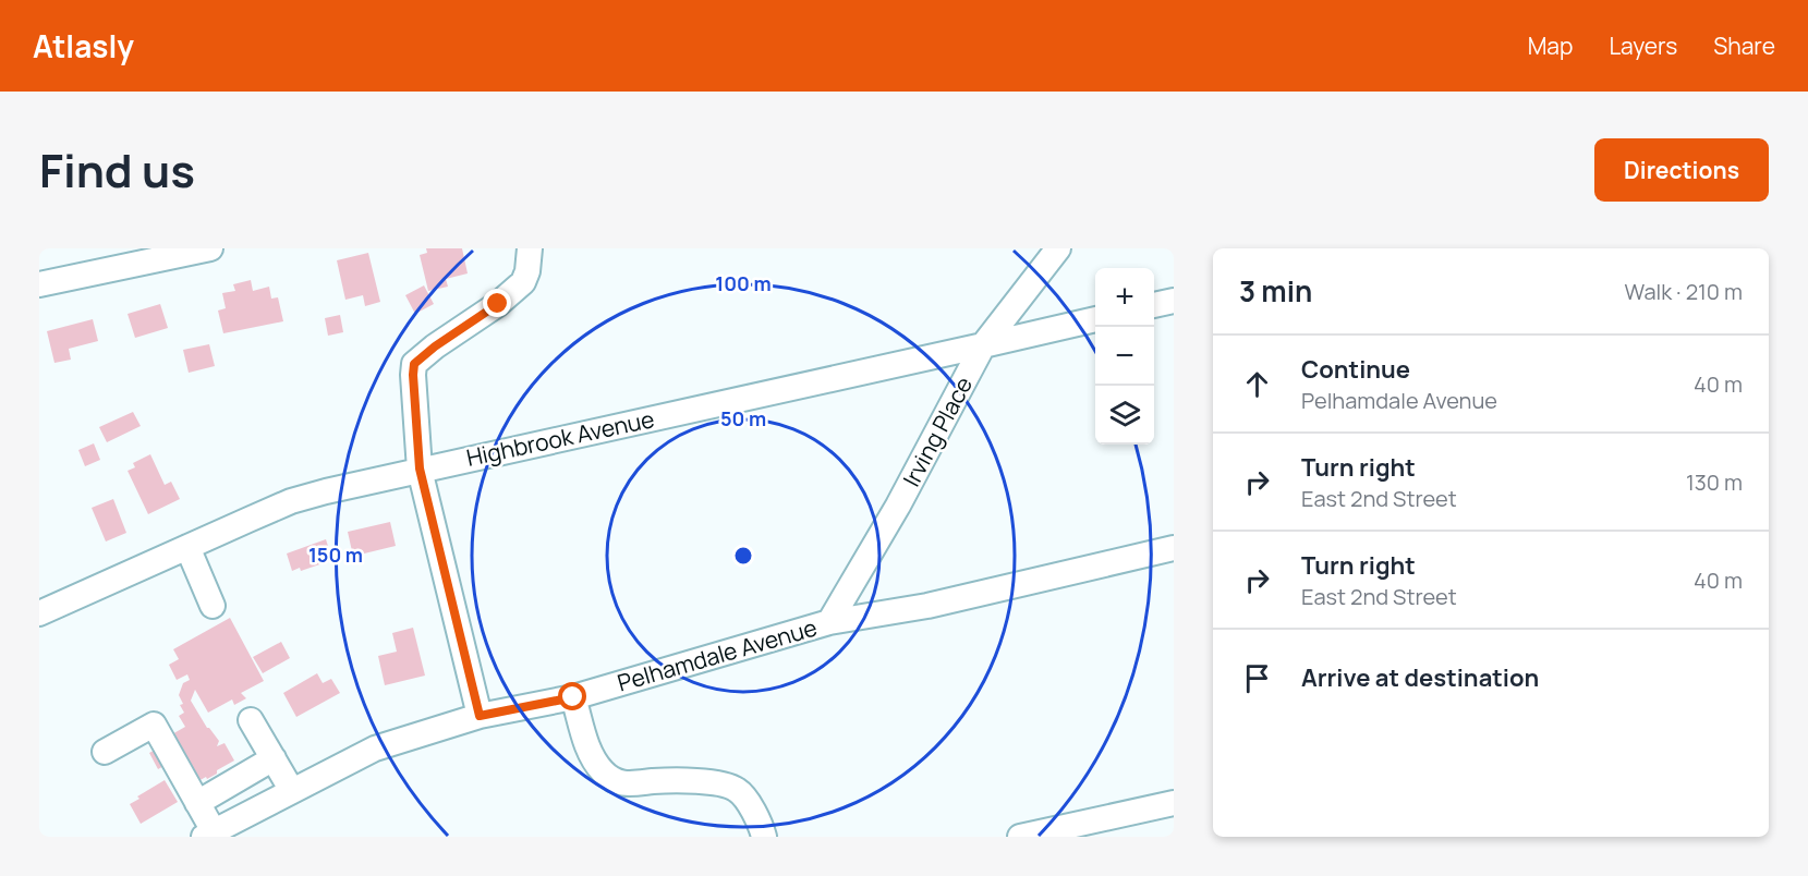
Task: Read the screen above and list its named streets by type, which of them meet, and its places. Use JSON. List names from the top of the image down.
{
  "streets": {
    "street": ["Irving Place", "Highbrook Avenue", "Pelhamdale Avenue"]
  },
  "crossings": [
    ["Irving Place", "Highbrook Avenue"],
    ["Irving Place", "Pelhamdale Avenue"]
  ],
  "page": {
    "header": "Atlasly",
    "nav": ["Map", "Layers", "Share"],
    "title": "Find us",
    "buttons": "Directions",
    "heading": ["3 min", "Walk · 210 m"],
    "map_buttons": ["+", "−"],
    "list": [
      ["Continue", "Pelhamdale Avenue", "40 m"],
      ["Turn right", "East 2nd Street", "130 m"],
      ["Turn right", "East 2nd Street", "40 m"],
      "Arrive at destination"
    ]
  },
  "rings": ["100 m", "50 m", "150 m"]
}
